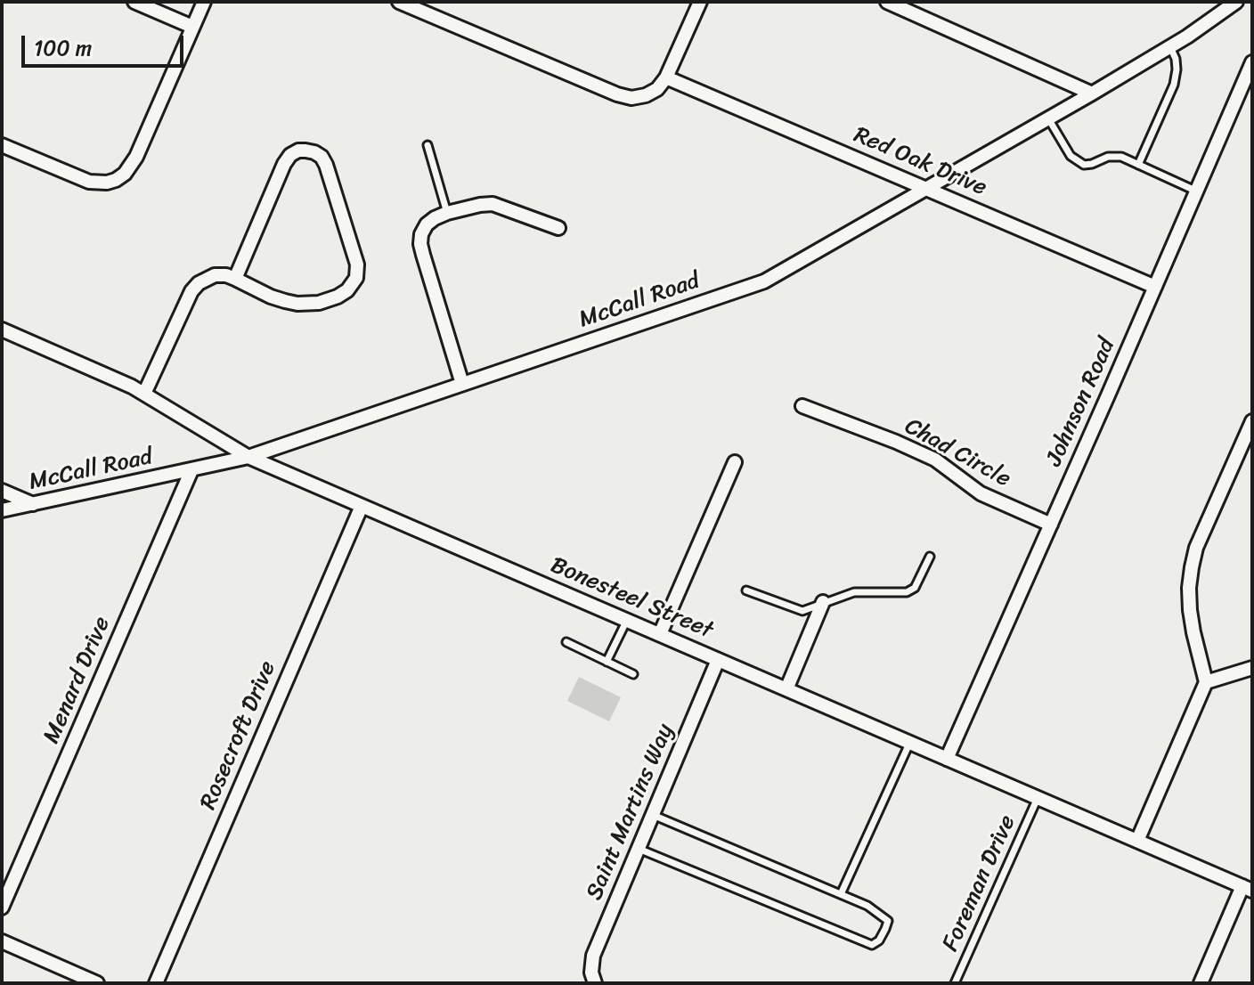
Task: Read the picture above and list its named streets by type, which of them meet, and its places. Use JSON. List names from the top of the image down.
{
  "streets": {
    "street": [
      "Red Oak Drive",
      "McCall Road",
      "Johnson Road",
      "Chad Circle",
      "Bonesteel Street",
      "Menard Drive",
      "Rosecroft Drive",
      "Saint Martins Way"
    ],
    "lane": ["Foreman Drive"]
  },
  "crossings": [
    ["Red Oak Drive", "McCall Road"],
    ["Red Oak Drive", "Johnson Road"],
    ["McCall Road", "Bonesteel Street"],
    ["McCall Road", "Menard Drive"],
    ["Johnson Road", "Chad Circle"],
    ["Johnson Road", "Bonesteel Street"],
    ["Bonesteel Street", "Rosecroft Drive"],
    ["Bonesteel Street", "Saint Martins Way"],
    ["Bonesteel Street", "Foreman Drive"]
  ],
  "scale_bar": "100 m"
}
